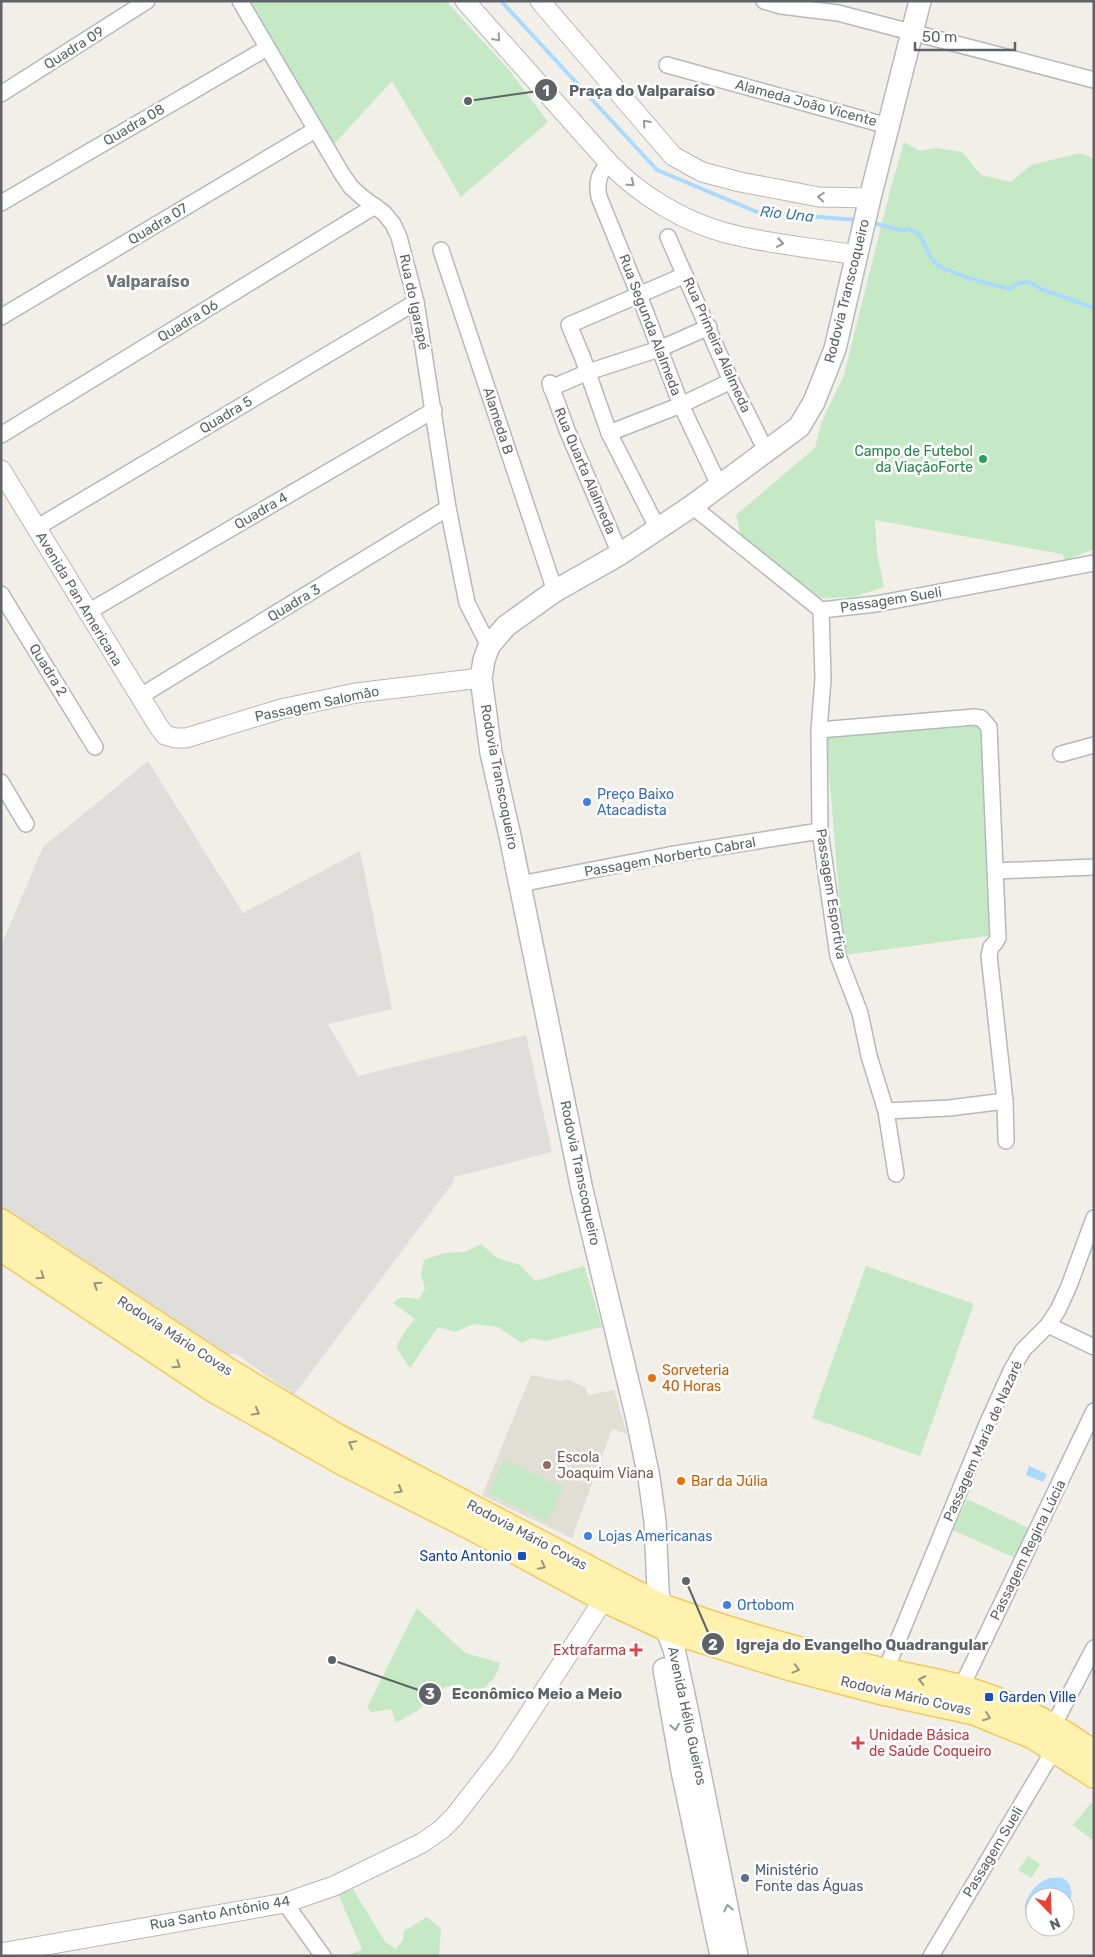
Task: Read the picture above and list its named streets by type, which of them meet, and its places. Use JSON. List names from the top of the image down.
{
  "streets": {
    "main road": ["Rodovia Transcoqueiro", "Rodovia Mário Covas", "Avenida Hélio Gueiros"],
    "street": [
      "Quadra 09",
      "Alameda João Vicente",
      "Quadra 08",
      "Quadra 07",
      "Rua do Igarapé",
      "Quadra 06",
      "Rua Segunda Alalmeda",
      "Rua Primeira Alalmeda",
      "Quadra 5",
      "Alameda B",
      "Rua Quarta Alalmeda",
      "Quadra 4",
      "Avenida Pan Americana",
      "Passagem Sueli",
      "Quadra 3",
      "Quadra 2",
      "Passagem Salomão",
      "Passagem Norberto Cabral",
      "Passagem Esportiva",
      "Passagem Maria de Nazaré",
      "Passagem Regina Lúcia",
      "Rua Santo Antônio 44"
    ]
  },
  "crossings": [
    ["Alameda João Vicente", "Rodovia Transcoqueiro"],
    ["Quadra 08", "Rua do Igarapé"],
    ["Quadra 07", "Rua do Igarapé"],
    ["Rodovia Transcoqueiro", "Rua do Igarapé"],
    ["Rodovia Transcoqueiro", "Rua Segunda Alalmeda"],
    ["Rodovia Transcoqueiro", "Rua Primeira Alalmeda"],
    ["Rodovia Transcoqueiro", "Alameda B"],
    ["Rodovia Transcoqueiro", "Rua Quarta Alalmeda"],
    ["Rodovia Transcoqueiro", "Passagem Sueli"],
    ["Rodovia Transcoqueiro", "Passagem Salomão"],
    ["Rodovia Transcoqueiro", "Passagem Norberto Cabral"],
    ["Rodovia Transcoqueiro", "Rodovia Mário Covas"],
    ["Rodovia Transcoqueiro", "Avenida Hélio Gueiros"],
    ["Rua do Igarapé", "Quadra 06"],
    ["Rua do Igarapé", "Quadra 5"],
    ["Rua do Igarapé", "Quadra 4"],
    ["Rua do Igarapé", "Quadra 3"],
    ["Quadra 5", "Avenida Pan Americana"],
    ["Quadra 4", "Avenida Pan Americana"],
    ["Avenida Pan Americana", "Quadra 3"],
    ["Avenida Pan Americana", "Passagem Salomão"],
    ["Passagem Sueli", "Passagem Esportiva"],
    ["Passagem Sueli", "Rodovia Mário Covas"],
    ["Passagem Norberto Cabral", "Passagem Esportiva"],
    ["Rodovia Mário Covas", "Passagem Maria de Nazaré"],
    ["Rodovia Mário Covas", "Passagem Regina Lúcia"],
    ["Rodovia Mário Covas", "Avenida Hélio Gueiros"],
    ["Rodovia Mário Covas", "Rua Santo Antônio 44"]
  ],
  "districts": ["Valparaíso"],
  "water": ["Rio Una"],
  "places": {
    "other": [
      "Praça do Valparaíso",
      "Campo de Futebol da ViaçãoForte",
      "Preço Baixo Atacadista",
      "Sorveteria 40 Horas",
      "Escola Joaquim Viana",
      "Bar da Júlia",
      "Lojas Americanas",
      "Igreja do Evangelho Quadrangular",
      "Ortobom",
      "Econômico Meio a Meio",
      "Ministério Fonte das Águas"
    ],
    "transit": ["Santo Antonio", "Garden Ville"],
    "health": ["Extrafarma", "Unidade Básica de Saúde Coqueiro"]
  },
  "scale_bar": "50 m",
  "north": "bottom right"
}
